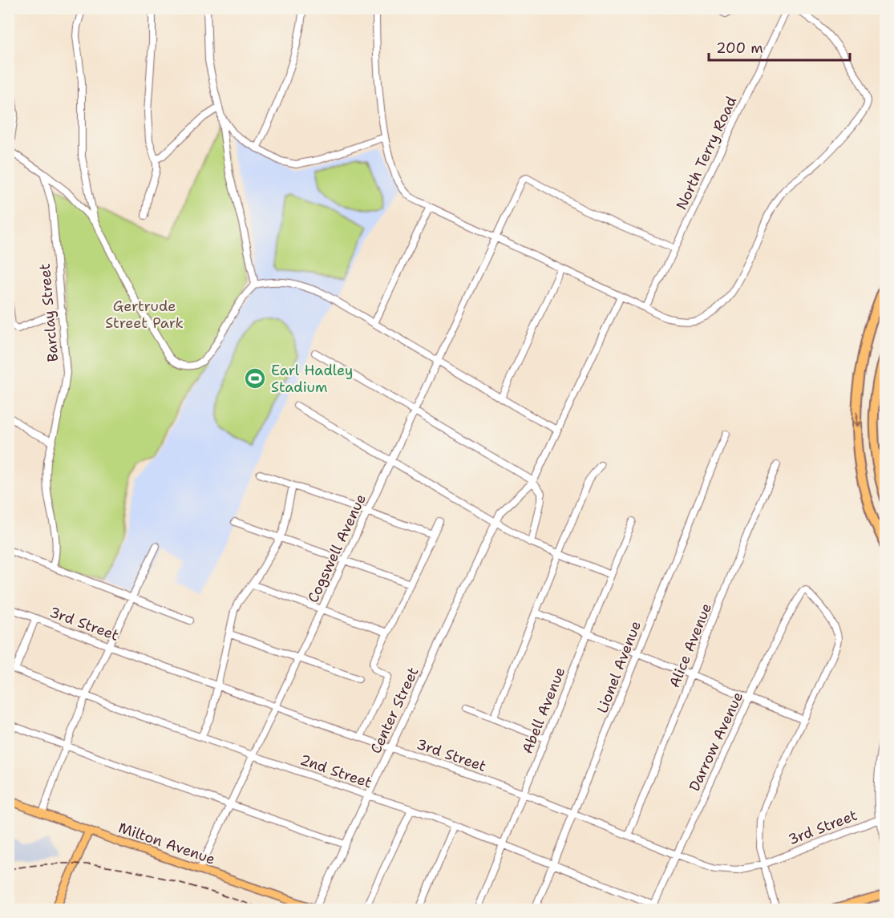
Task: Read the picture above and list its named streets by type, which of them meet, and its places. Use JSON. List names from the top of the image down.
{
  "streets": {
    "main road": ["Milton Avenue"],
    "street": [
      "North Terry Road",
      "Barclay Street",
      "Cogswell Avenue",
      "3rd Street",
      "Alice Avenue",
      "Lionel Avenue",
      "Center Street",
      "Abell Avenue",
      "Darrow Avenue",
      "2nd Street"
    ]
  },
  "crossings": [
    ["North Terry Road", "Cogswell Avenue"],
    ["Cogswell Avenue", "3rd Street"],
    ["Cogswell Avenue", "2nd Street"],
    ["Cogswell Avenue", "Milton Avenue"],
    ["3rd Street", "Alice Avenue"],
    ["3rd Street", "Lionel Avenue"],
    ["3rd Street", "Center Street"],
    ["3rd Street", "Abell Avenue"],
    ["3rd Street", "Darrow Avenue"],
    ["Lionel Avenue", "2nd Street"],
    ["Center Street", "2nd Street"],
    ["Center Street", "Milton Avenue"],
    ["Abell Avenue", "2nd Street"],
    ["Darrow Avenue", "2nd Street"]
  ],
  "parks": ["Gertrude Street Park"],
  "places": {
    "sports": ["Earl Hadley Stadium"]
  },
  "scale_bar": "200 m"
}
